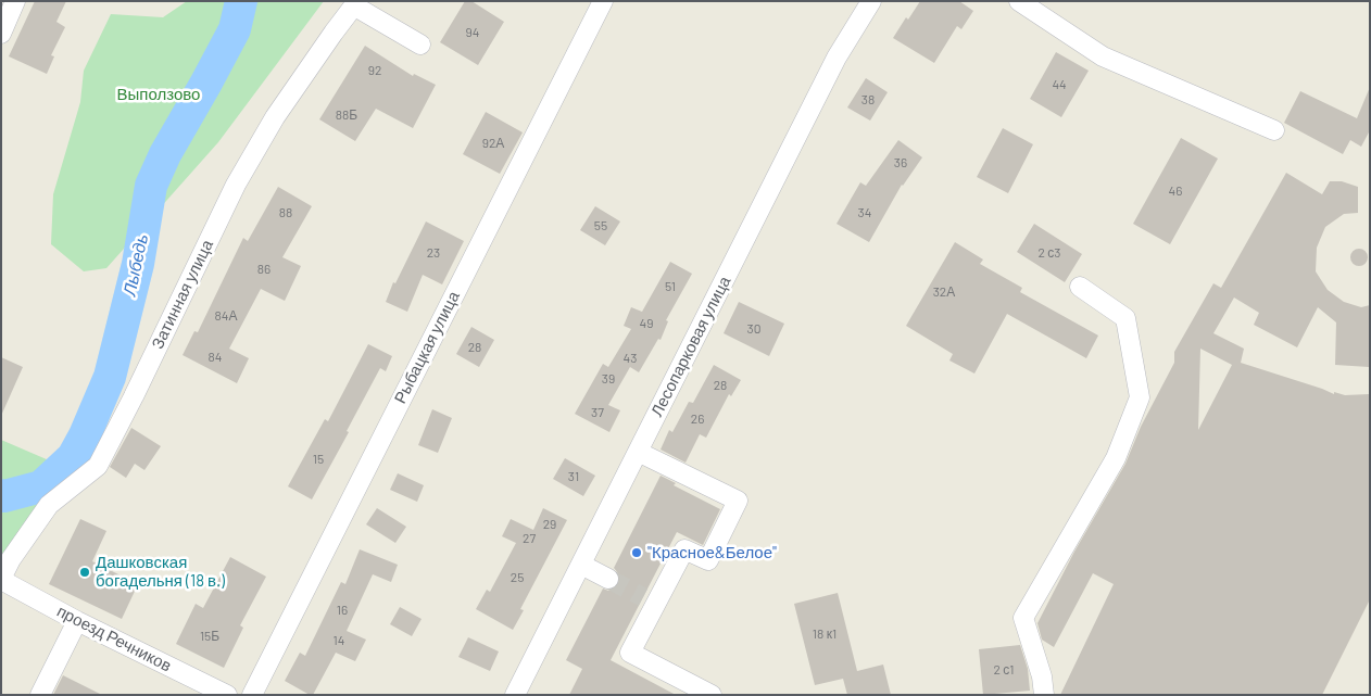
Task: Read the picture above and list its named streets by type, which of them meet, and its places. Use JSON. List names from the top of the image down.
{
  "streets": {
    "street": [
      "Затинная улица",
      "Лесопарковая улица",
      "Рыбацкая улица",
      "проезд Речников"
    ]
  },
  "crossings": [
    ["Затинная улица", "проезд Речников"]
  ],
  "water": ["Лыбедь"],
  "parks": ["Выползово"],
  "places": ["\"Красное&Белое\"", "Дашковская богадельня (18 в.)"],
  "house_numbers": [
    "94",
    "92",
    "44",
    "38",
    "88Б",
    "92А",
    "36",
    "46",
    "88",
    "34",
    "55",
    "23",
    "2 с3",
    "86",
    "51",
    "32А",
    "84А",
    "49",
    "30",
    "28",
    "84",
    "43",
    "39",
    "28",
    "37",
    "26",
    "15",
    "31",
    "29",
    "27",
    "25",
    "16",
    "18 к1",
    "15Б",
    "14",
    "2 с1"
  ]
}
